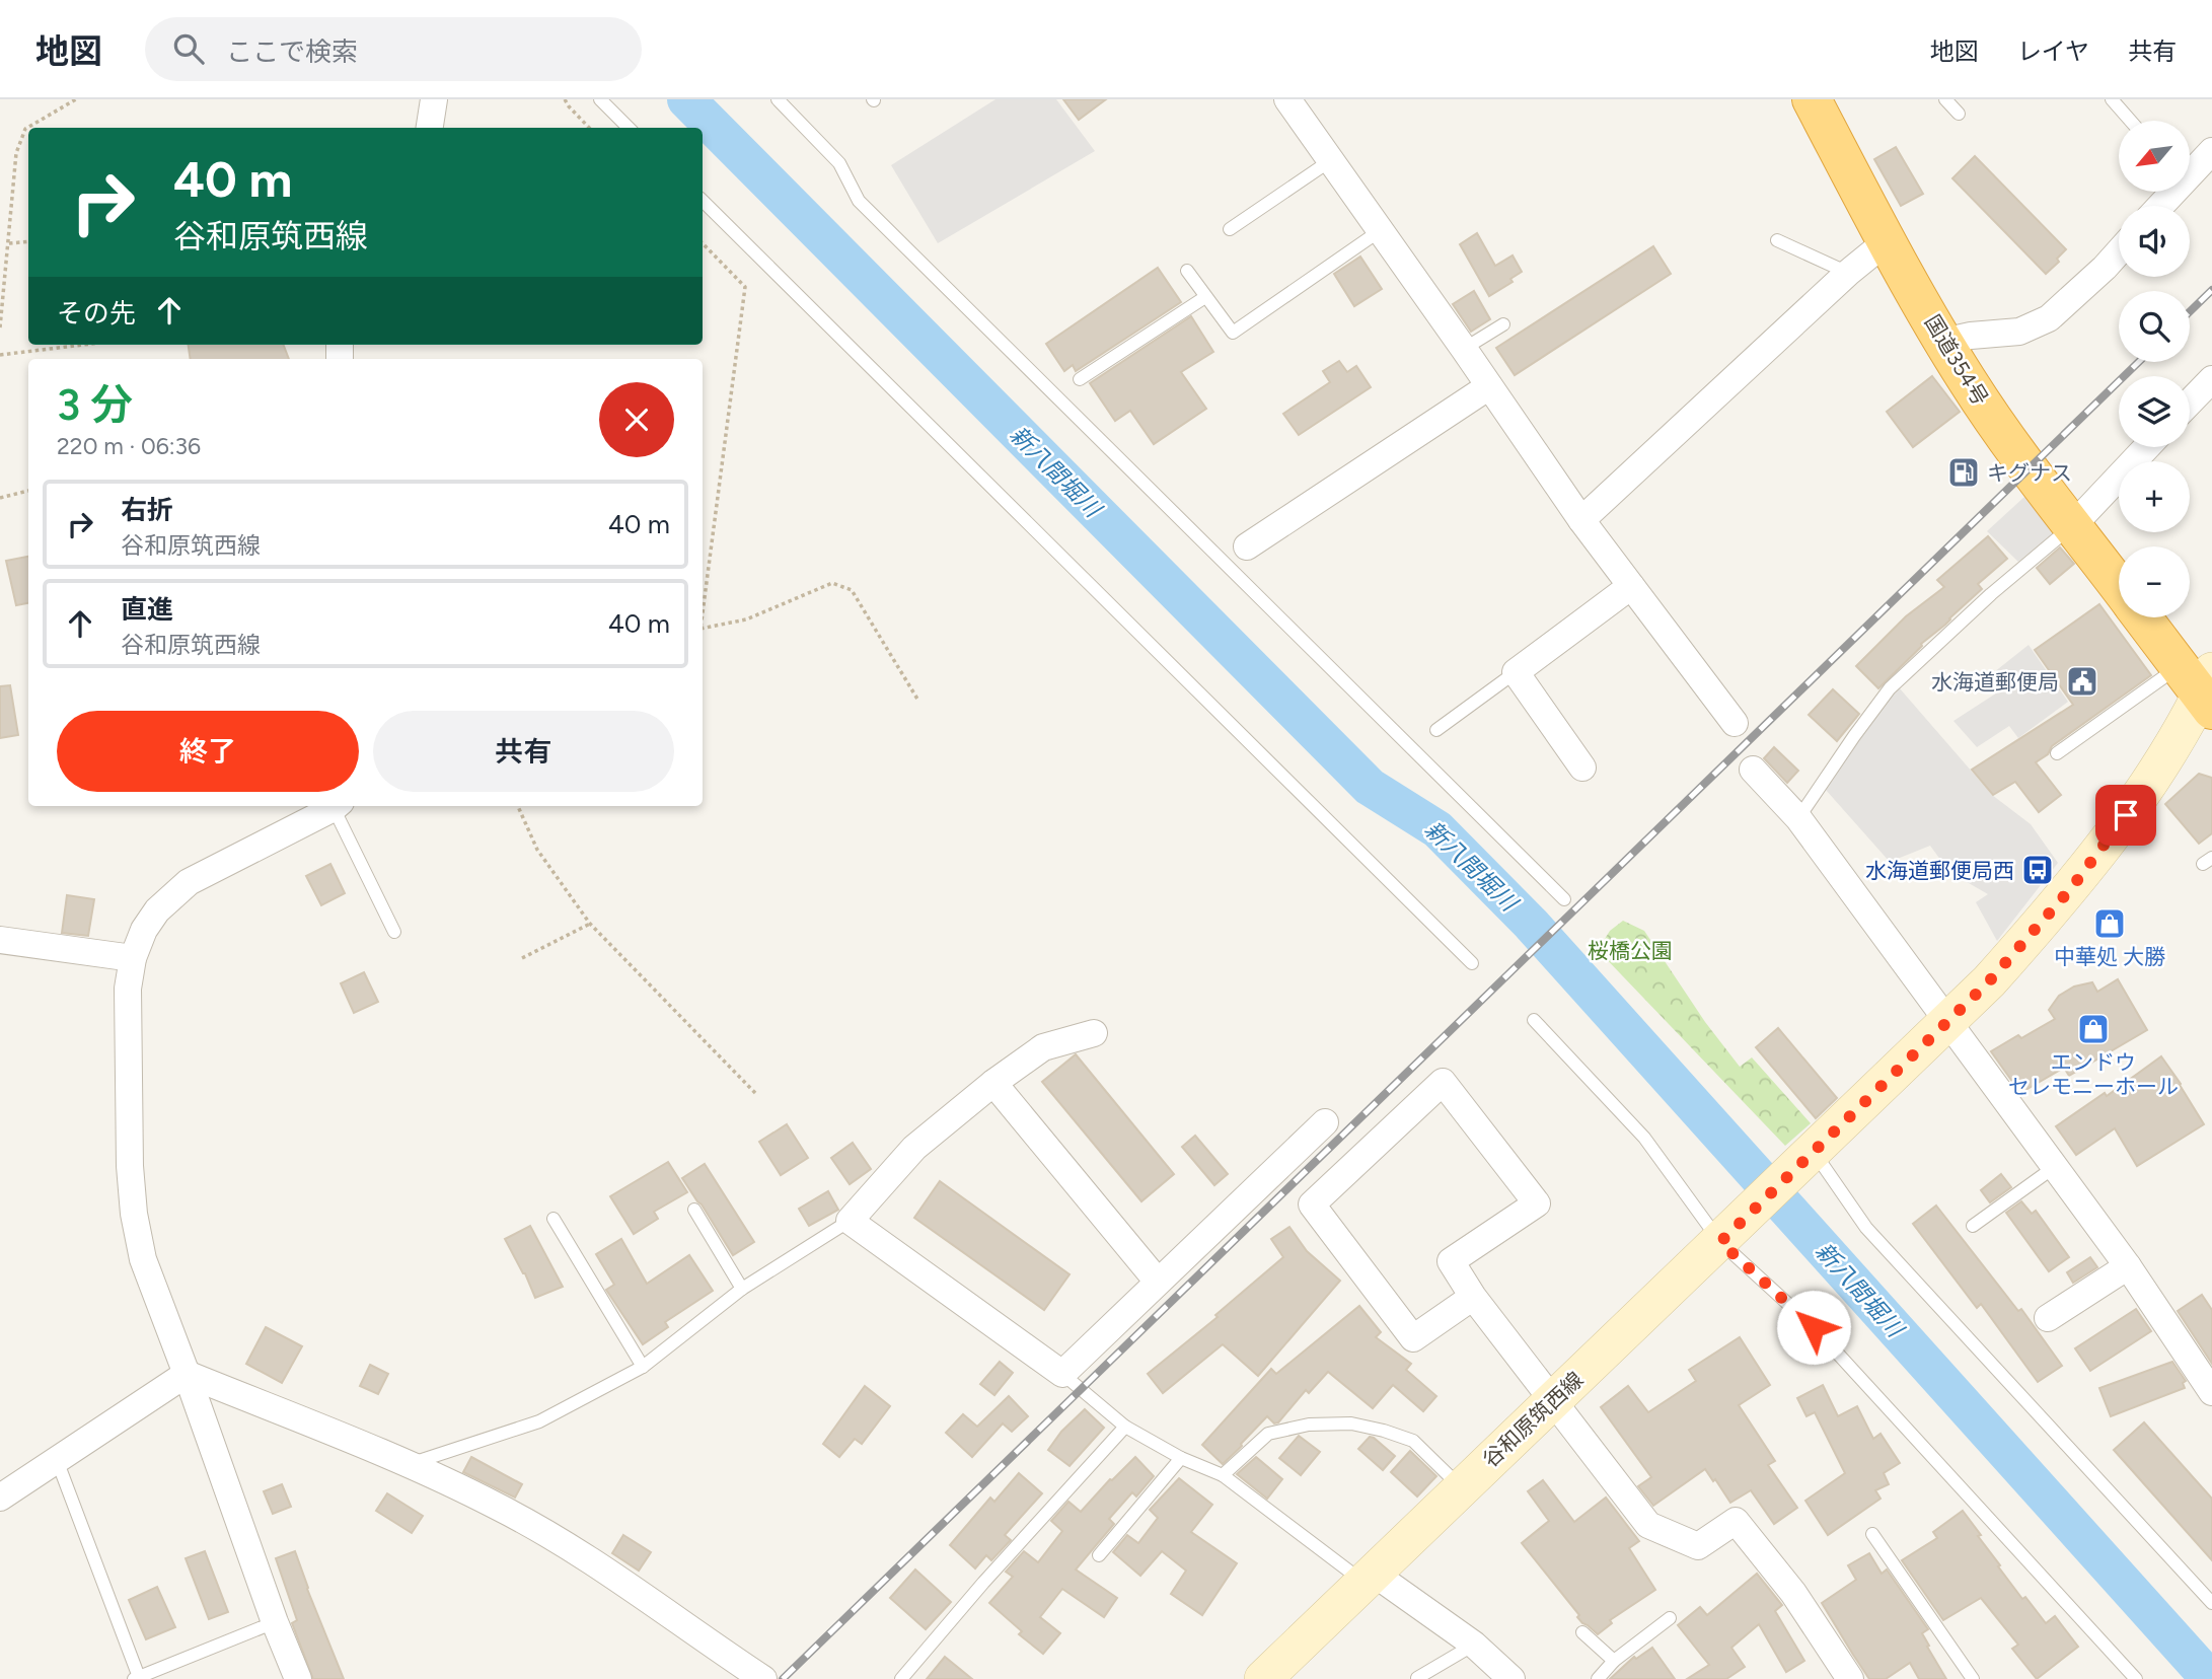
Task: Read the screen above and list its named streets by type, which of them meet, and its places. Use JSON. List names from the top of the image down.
{
  "streets": {
    "highway": ["国道354号"],
    "main road": ["谷和原筑西線"]
  },
  "crossings": [
    ["国道354号", "谷和原筑西線"]
  ],
  "water": ["新八間堀川"],
  "parks": ["桜橋公園"],
  "places": {
    "fuel station": ["キグナス"],
    "public building": ["水海道郵便局"],
    "bus stop": ["水海道郵便局西"],
    "shop": ["中華処 大勝", "エンドウ セレモニーホール"]
  },
  "north": "bottom left",
  "page": {
    "header": "地図",
    "search": "ここで検索",
    "nav": ["地図", "レイヤ", "共有"],
    "map_buttons": ["+", "−"],
    "turn": ["40 m", "谷和原筑西線"],
    "then": "その先",
    "heading": ["3 分", "220 m · 06:36"],
    "list": [
      {
        "name": "右折",
        "note": "谷和原筑西線",
        "value": "40 m"
      },
      {
        "name": "直進",
        "note": "谷和原筑西線",
        "value": "40 m"
      }
    ],
    "buttons": ["終了", "共有"]
  }
}
